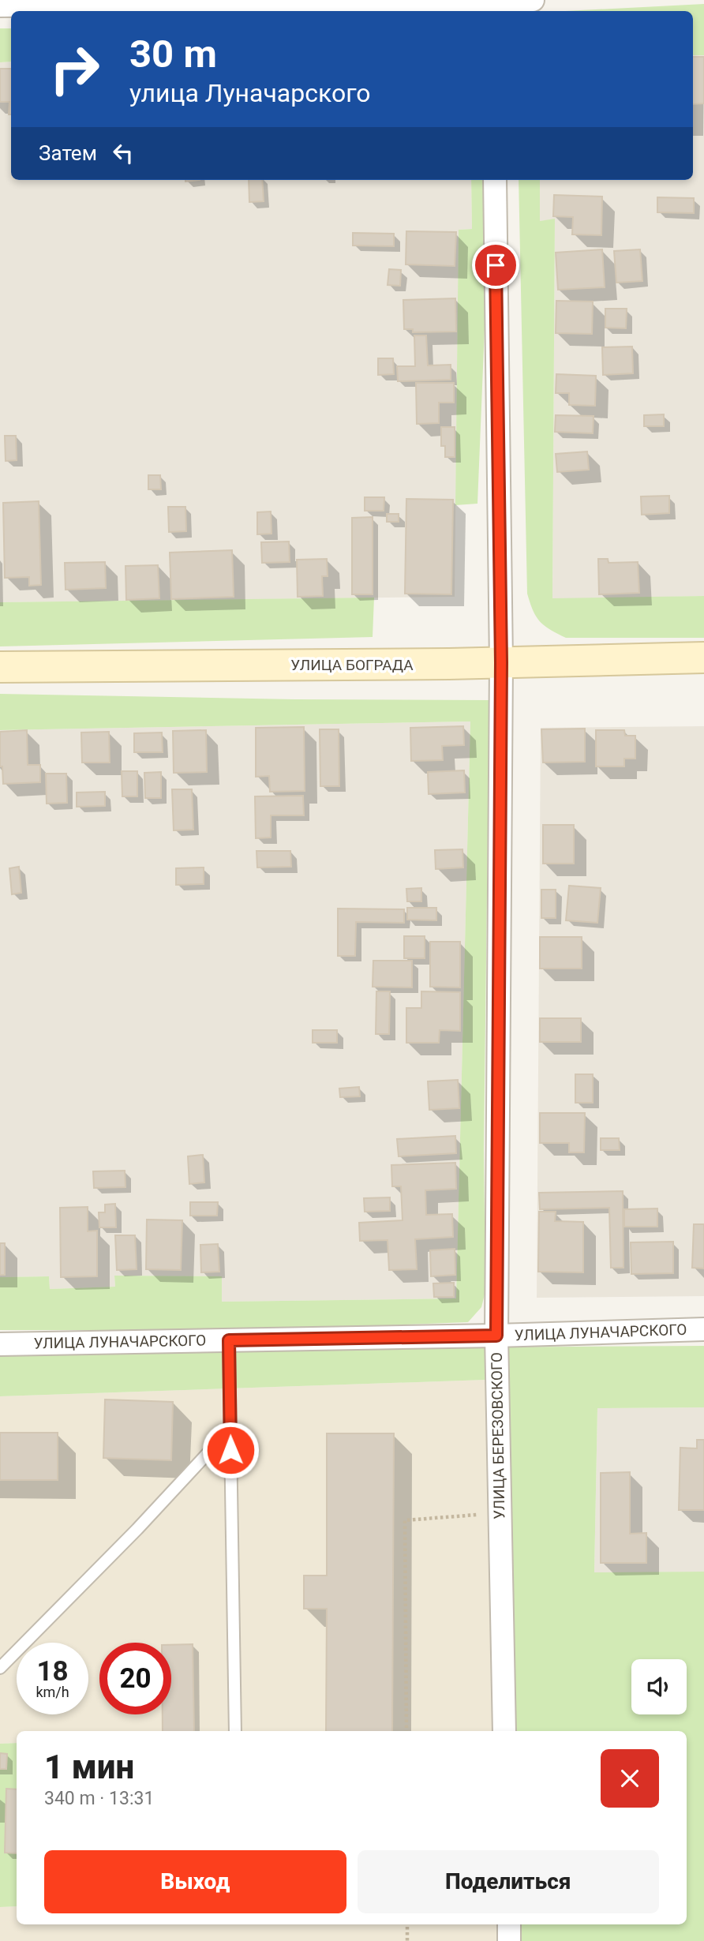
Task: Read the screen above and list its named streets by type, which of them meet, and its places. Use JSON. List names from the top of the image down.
{
  "streets": {
    "street": ["УЛИЦА БОГРАДА", "УЛИЦА ЛУНАЧАРСКОГО", "УЛИЦА БЕРЕЗОВСКОГО"]
  },
  "crossings": [
    ["УЛИЦА БОГРАДА", "УЛИЦА БЕРЕЗОВСКОГО"],
    ["УЛИЦА ЛУНАЧАРСКОГО", "УЛИЦА БЕРЕЗОВСКОГО"]
  ],
  "page": {
    "turn": ["30 m", "улица Луначарского"],
    "then": "Затем",
    "speed": "18 km/h",
    "limit": "20",
    "heading": ["1 мин", "340 m · 13:31"],
    "buttons": ["Выход", "Поделиться"]
  }
}
